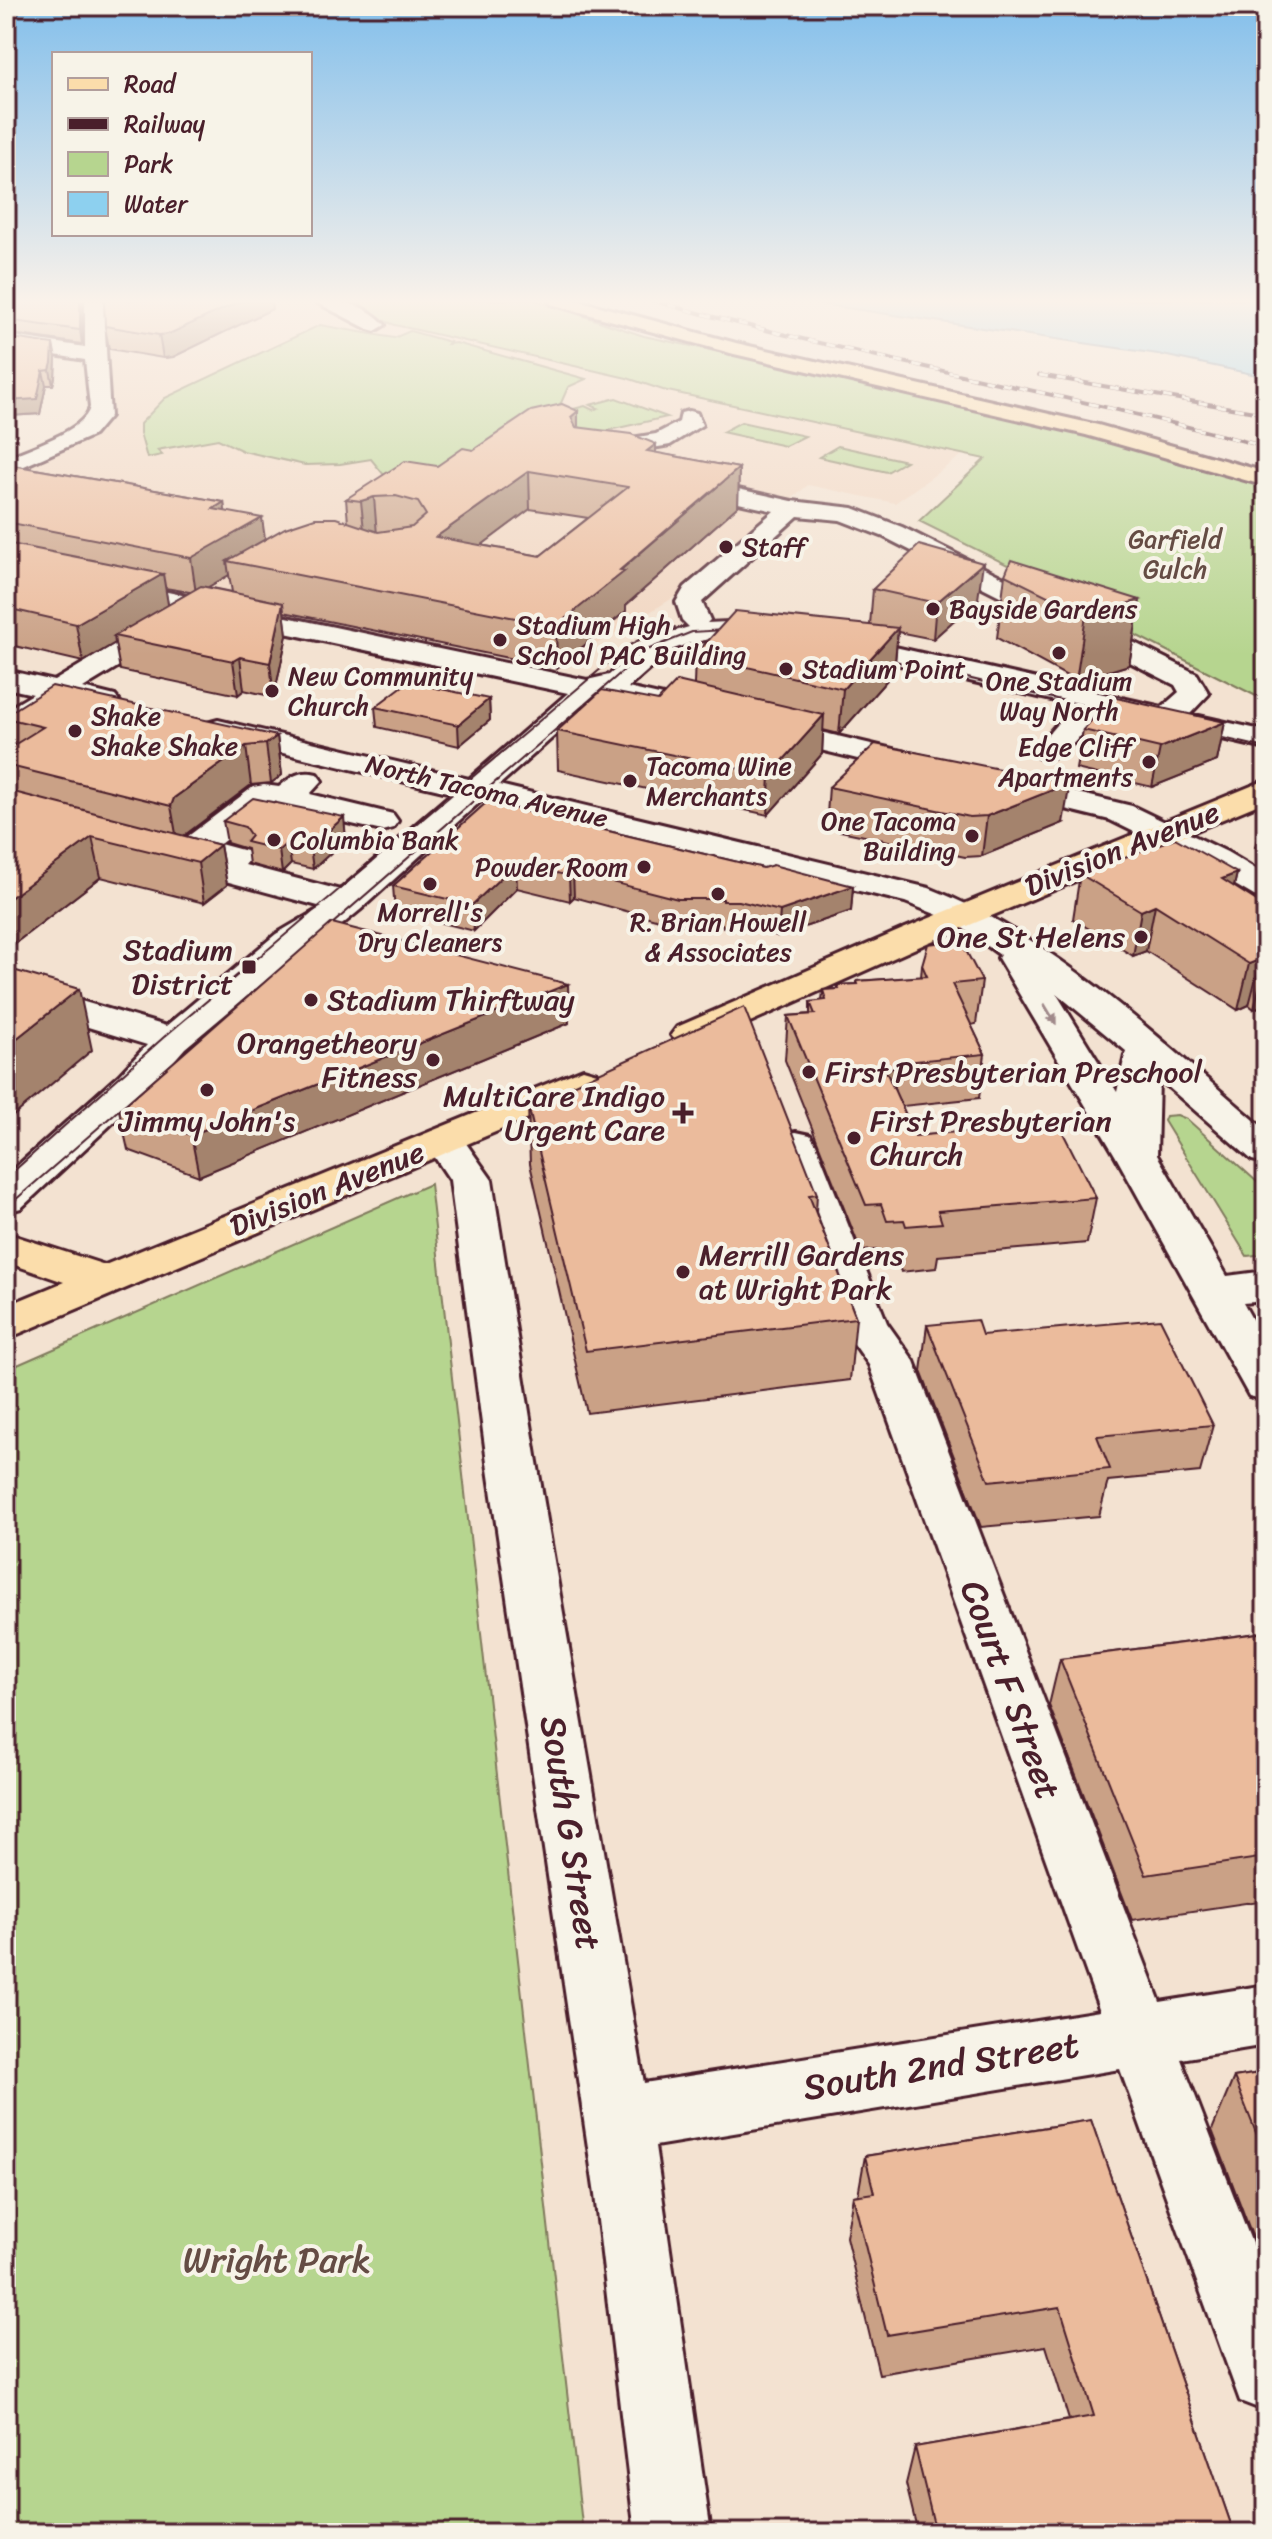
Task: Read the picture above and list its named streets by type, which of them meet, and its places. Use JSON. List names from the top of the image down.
{
  "streets": {
    "main road": ["Division Avenue"],
    "street": [
      "North Tacoma Avenue",
      "Court F Street",
      "South G Street",
      "South 2nd Street"
    ]
  },
  "crossings": [
    ["North Tacoma Avenue", "Division Avenue"],
    ["Division Avenue", "Court F Street"],
    ["Division Avenue", "South G Street"],
    ["Court F Street", "South 2nd Street"],
    ["South G Street", "South 2nd Street"]
  ],
  "parks": ["Garfield Gulch", "Wright Park"],
  "places": {
    "other": [
      "Staff",
      "Bayside Gardens",
      "Stadium High School PAC Building",
      "One Stadium Way North",
      "Stadium Point",
      "New Community Church",
      "Shake Shake Shake",
      "Edge Cliff Apartments",
      "Tacoma Wine Merchants",
      "One Tacoma Building",
      "Columbia Bank",
      "Powder Room",
      "Morrell's Dry Cleaners",
      "R. Brian Howell & Associates",
      "One St Helens",
      "Stadium Thirftway",
      "Orangetheory Fitness",
      "First Presbyterian Preschool",
      "Jimmy John's",
      "First Presbyterian Church",
      "Merrill Gardens at Wright Park"
    ],
    "transit": ["Stadium District"],
    "health": ["MultiCare Indigo Urgent Care"]
  },
  "legend": [
    "Road",
    "Railway",
    "Park",
    "Water"
  ]
}
